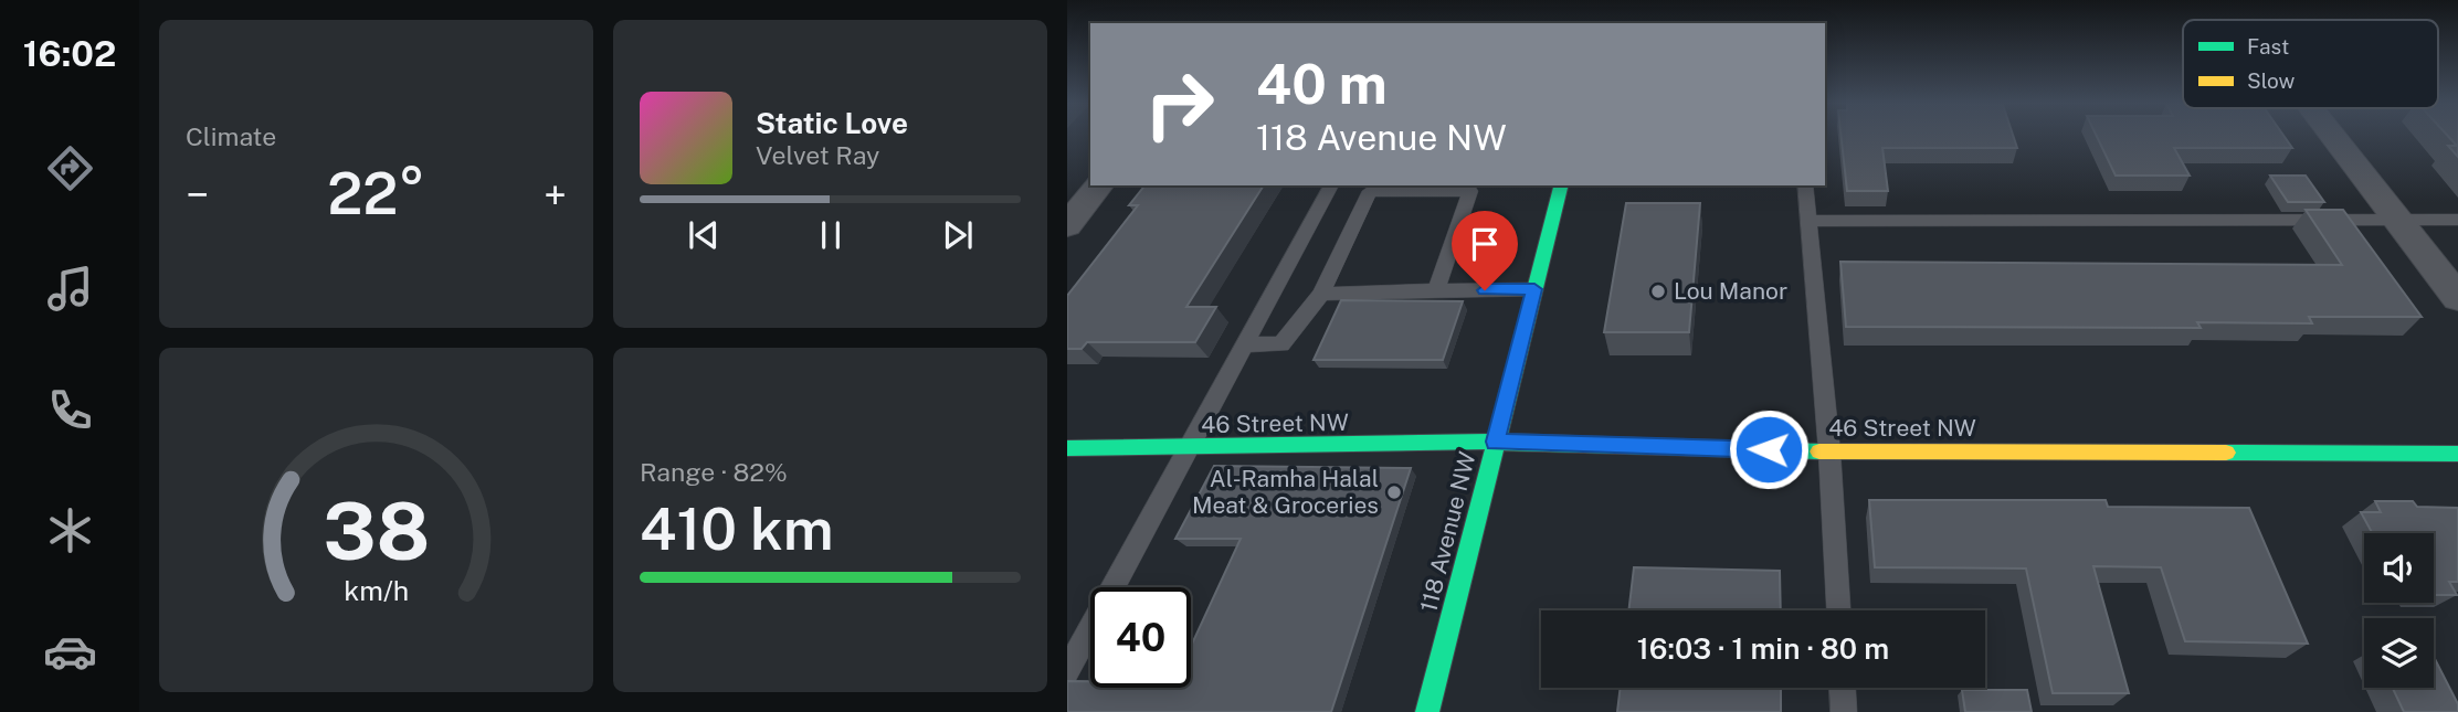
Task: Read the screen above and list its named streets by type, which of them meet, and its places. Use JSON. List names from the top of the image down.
{
  "streets": {
    "street": ["46 Street NW", "118 Avenue NW"]
  },
  "crossings": [
    ["46 Street NW", "118 Avenue NW"]
  ],
  "places": ["Lou Manor", "Al-Ramha Halal Meat & Groceries"],
  "legend": ["Fast", "Slow"],
  "page": {
    "tabs": "16:02",
    "tile": [
      "Climate",
      ["Range · 82%", "410 km"]
    ],
    "turn": ["40 m", "118 Avenue NW"],
    "song": ["Static Love", "Velvet Ray"],
    "heat": ["−", "22°", "+"],
    "limit": "40",
    "trip": "16:03 · 1 min · 80 m",
    "gauge": ["38", "km/h"]
  }
}
